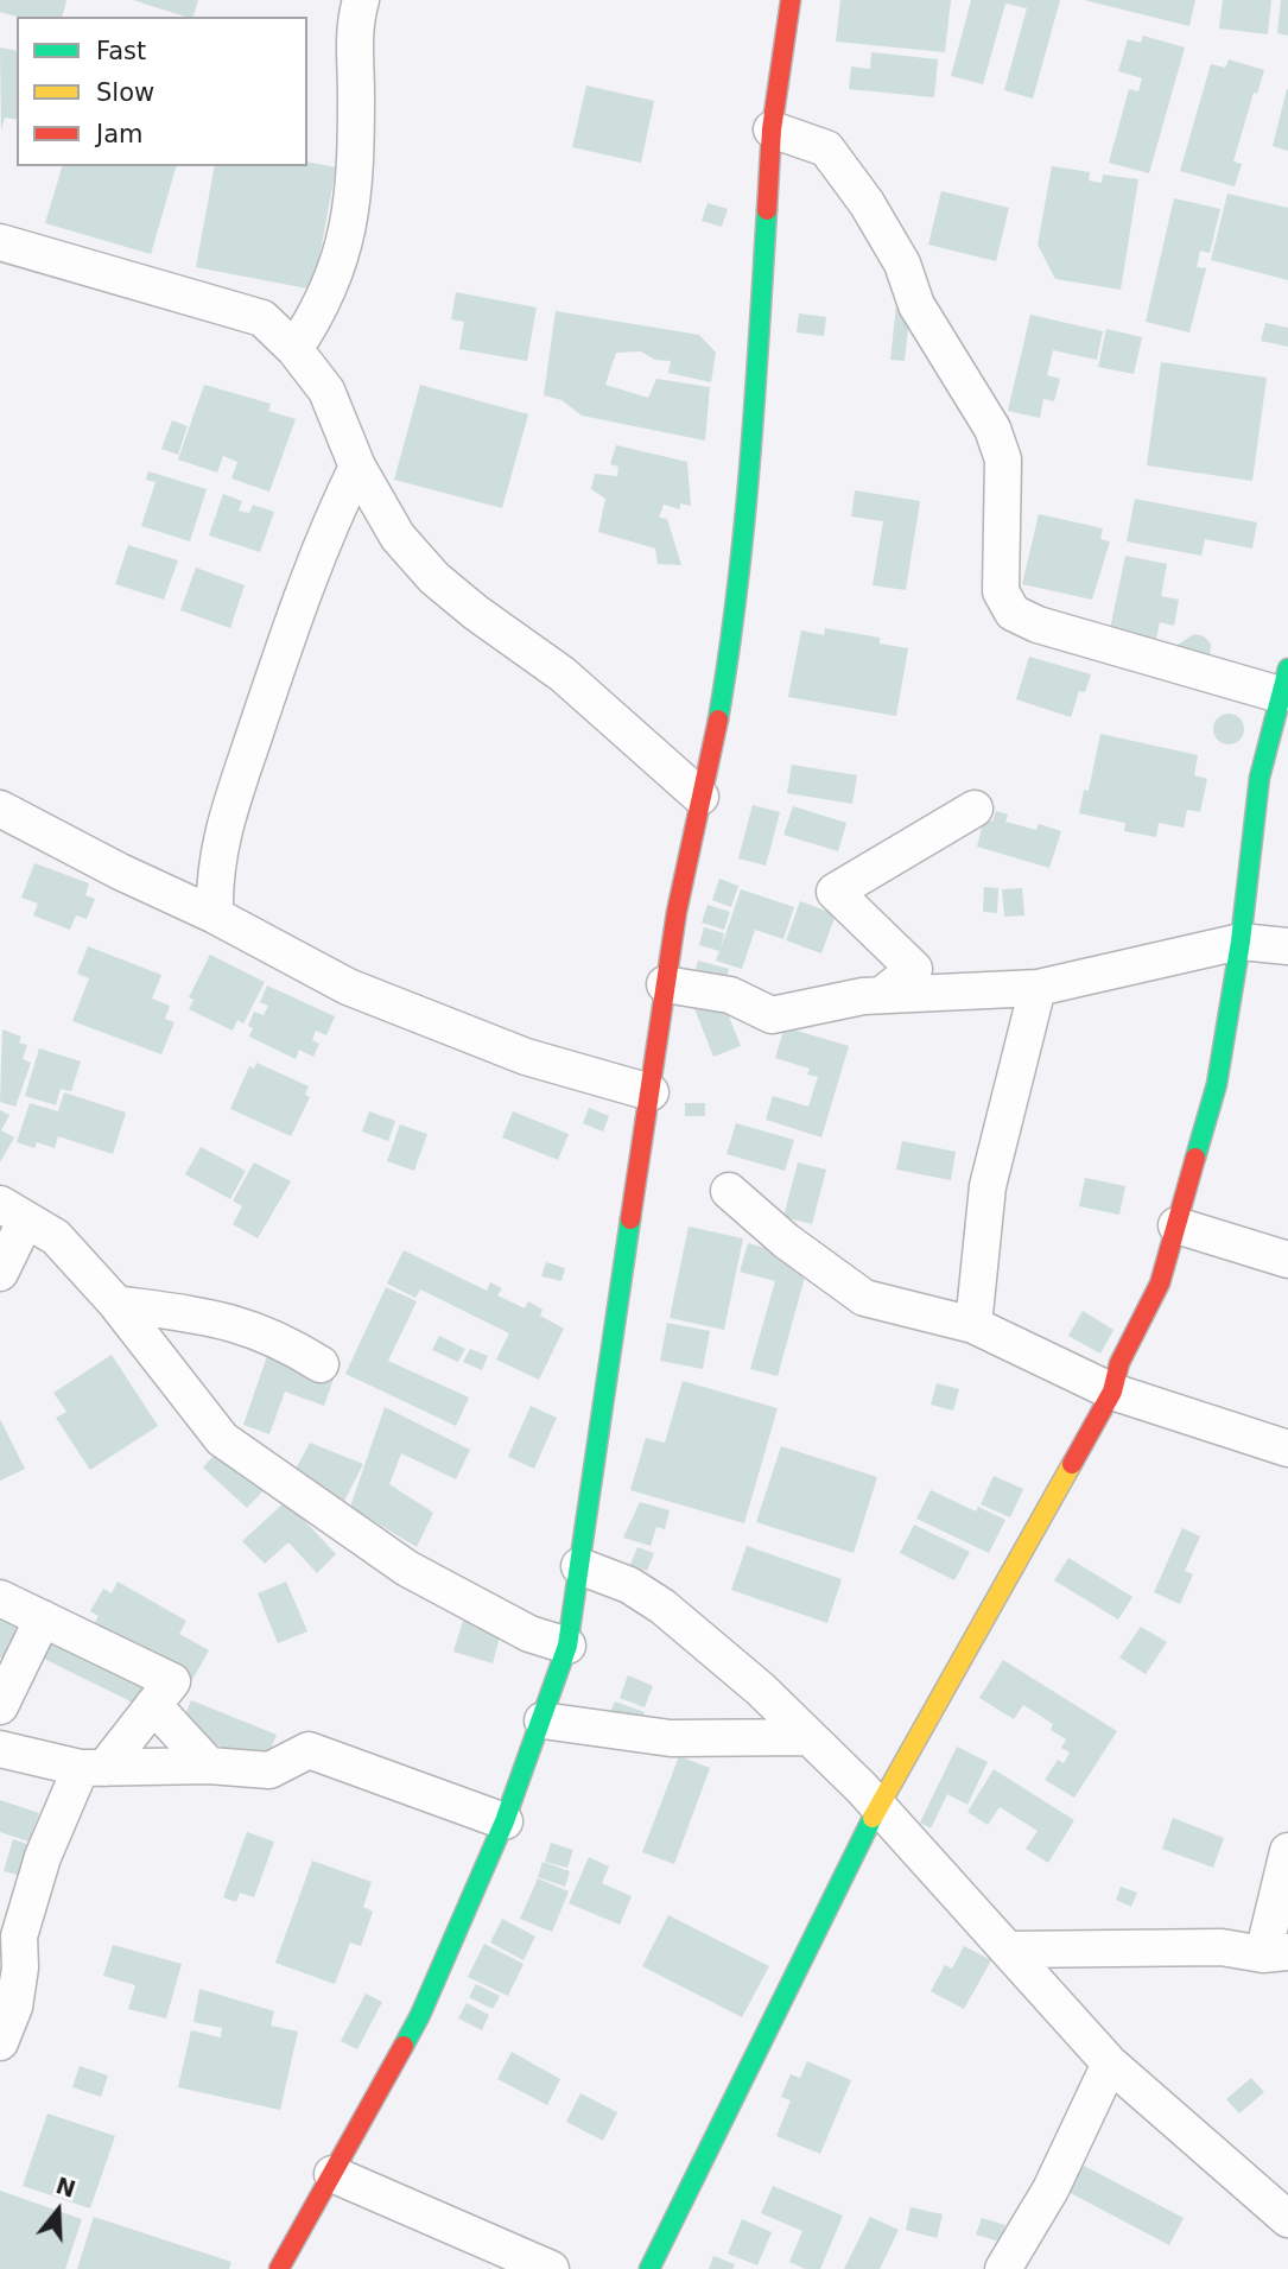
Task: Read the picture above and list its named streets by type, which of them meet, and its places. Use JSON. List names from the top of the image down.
{
  "legend": ["Fast", "Slow", "Jam"],
  "north": "top"
}
